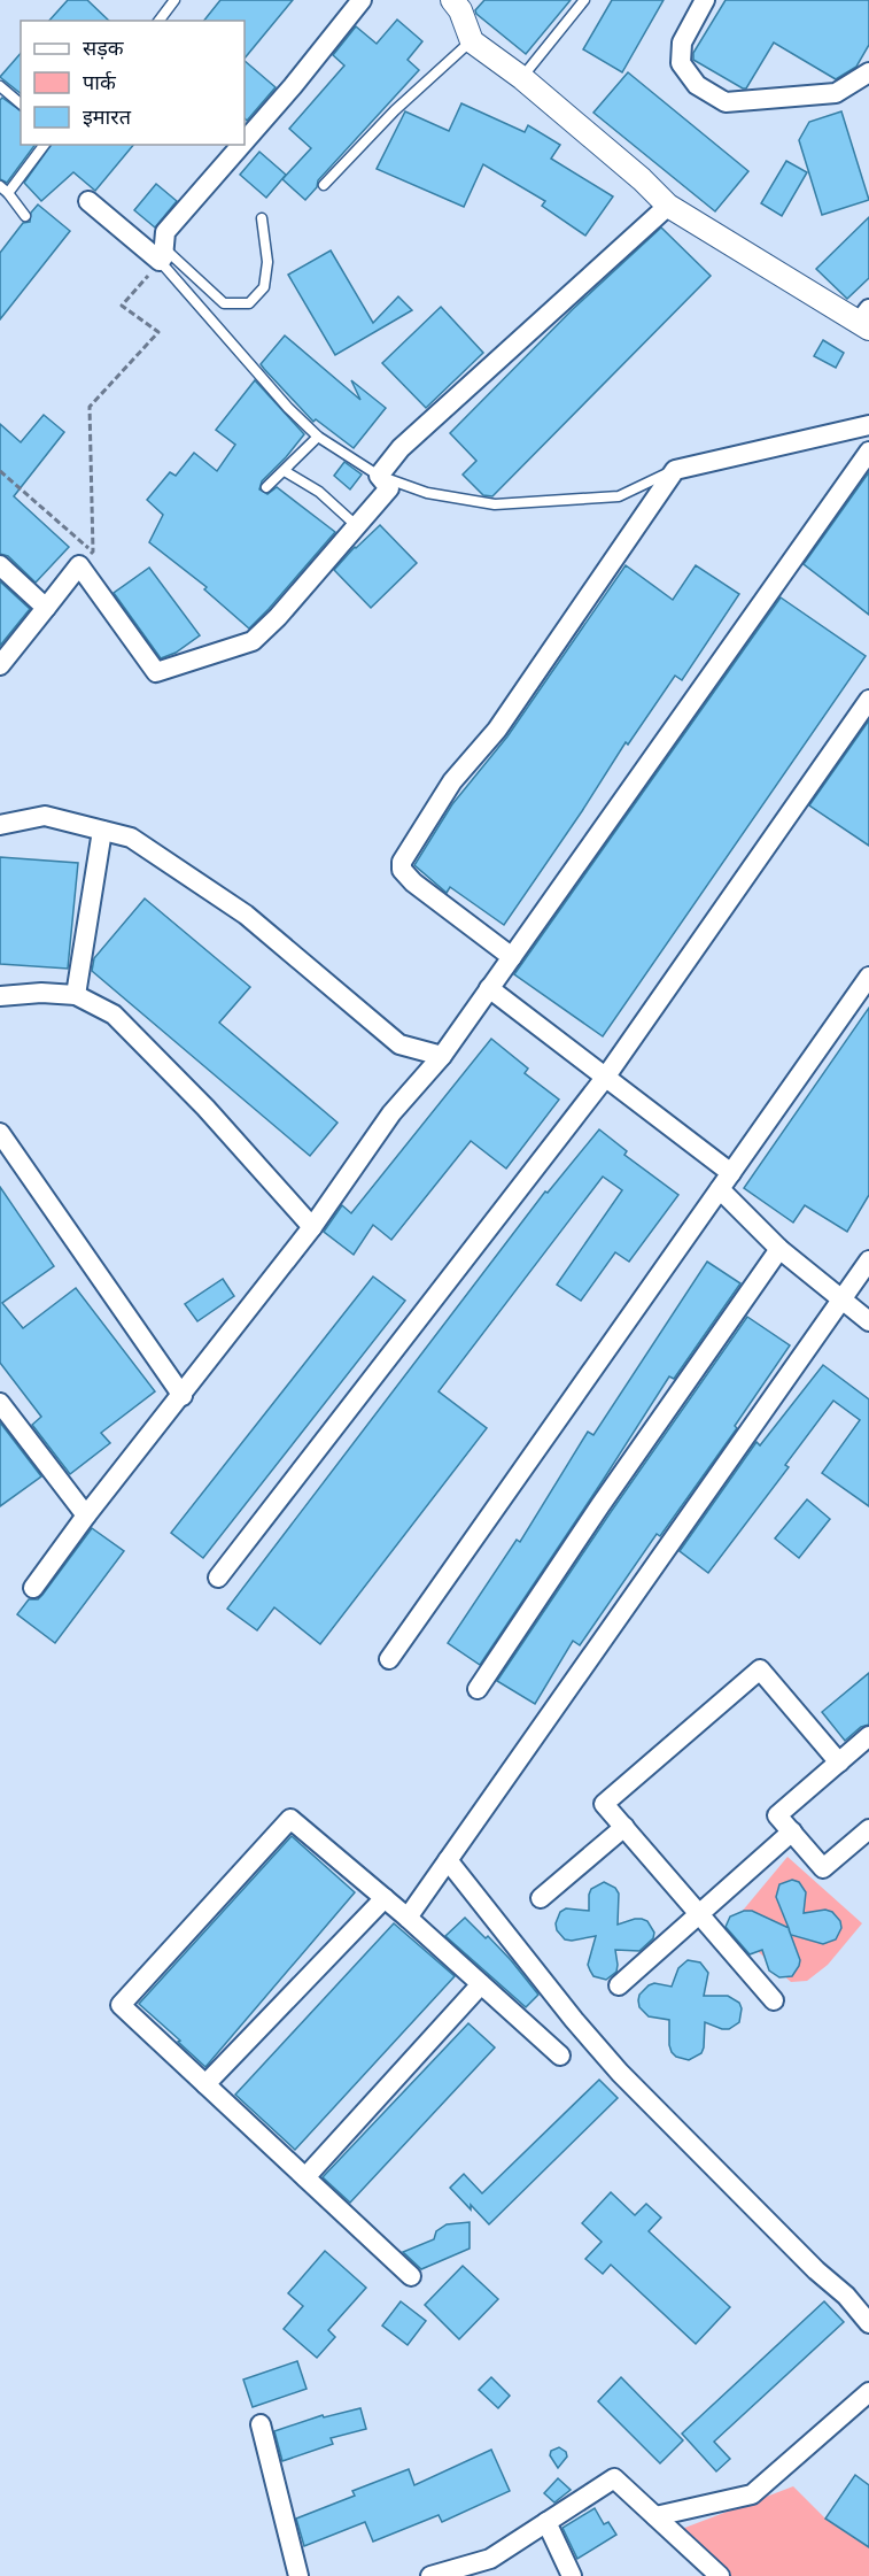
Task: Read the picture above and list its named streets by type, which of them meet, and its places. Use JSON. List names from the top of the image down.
{
  "legend": ["सड़क", "पार्क", "इमारत"]
}
